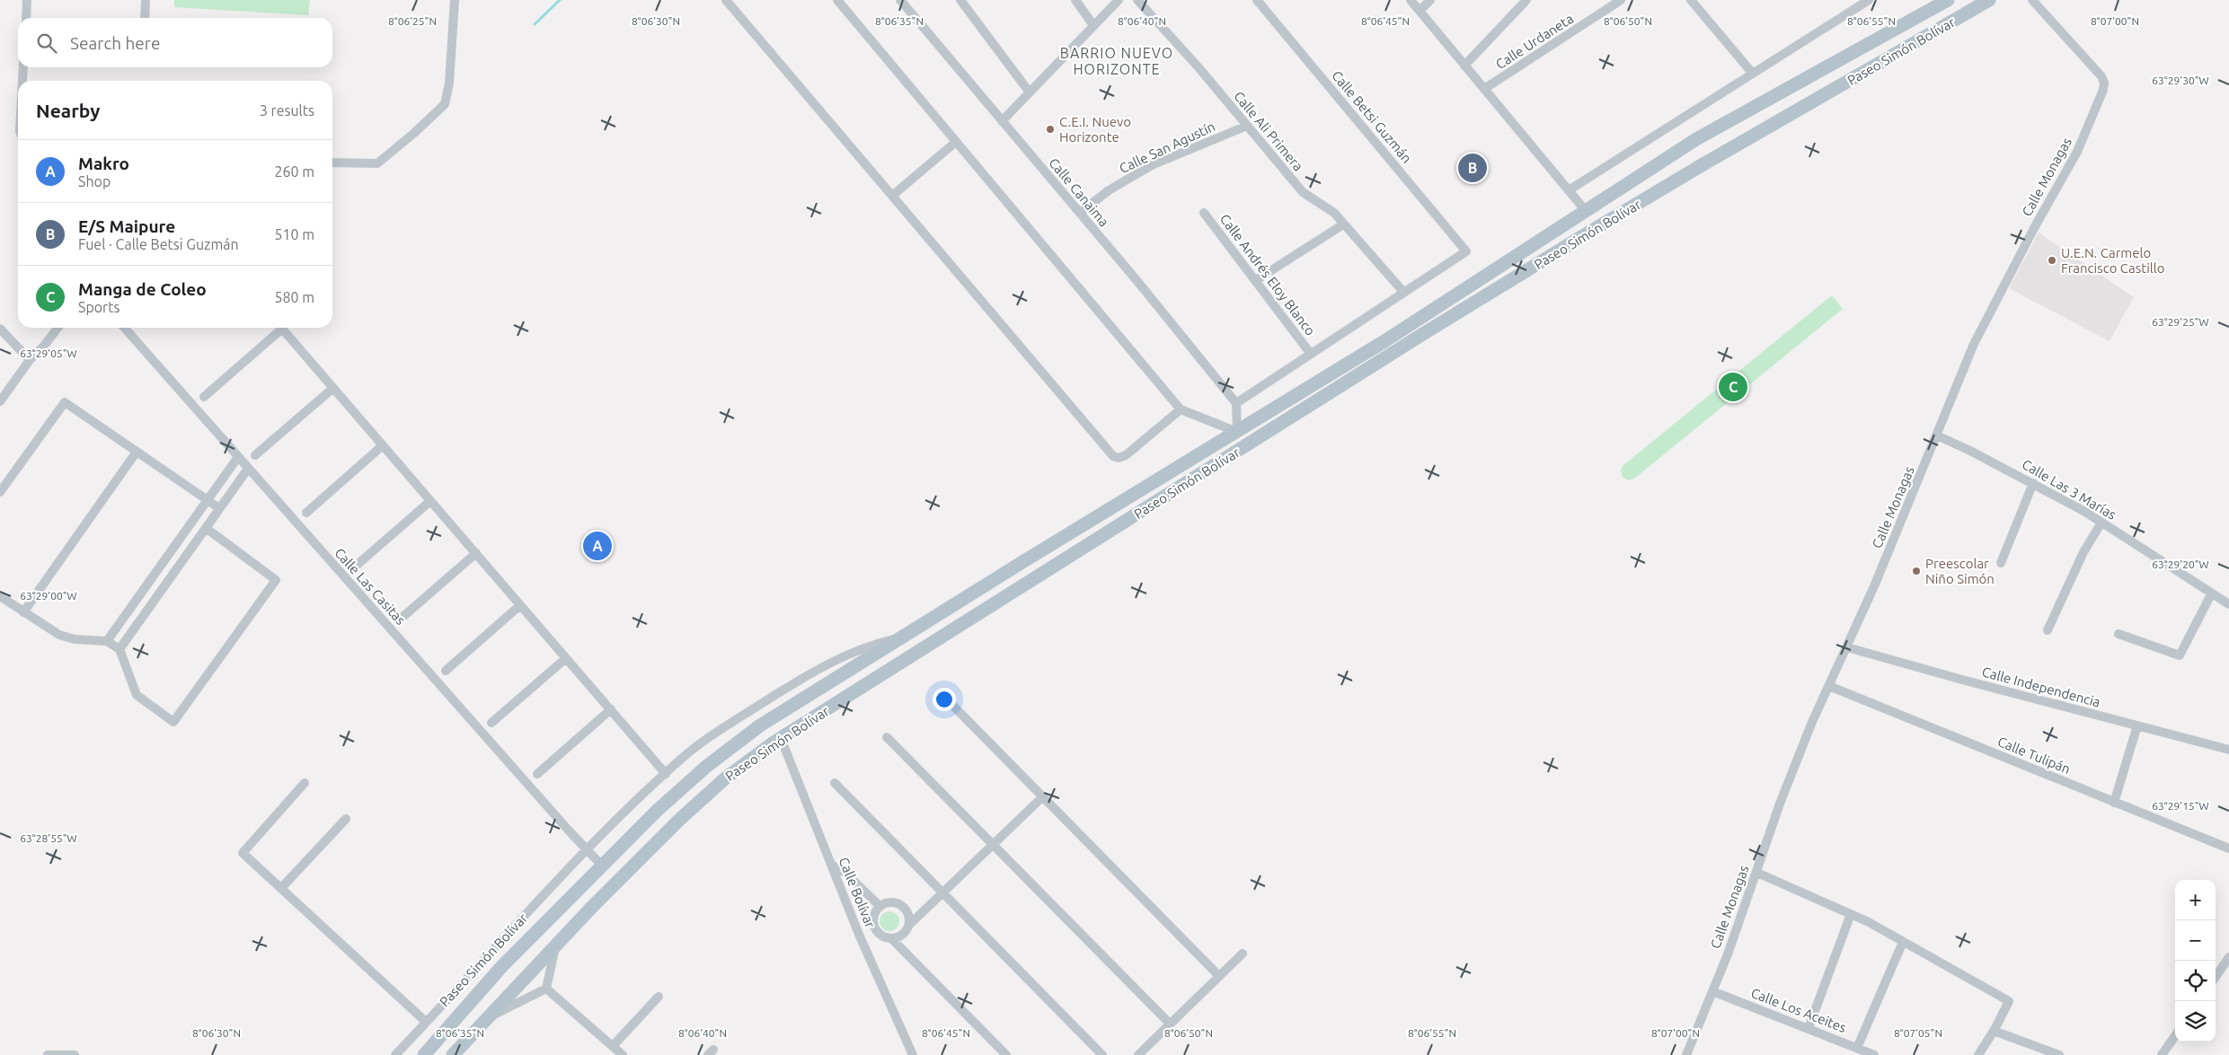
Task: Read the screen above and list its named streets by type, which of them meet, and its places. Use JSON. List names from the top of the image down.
{
  "streets": {
    "main road": ["Paseo Simón Bolívar"],
    "street": [
      "Calle Urdaneta",
      "Calle Betsi Guzmán",
      "Calle Ali Primera",
      "Calle San Agustín",
      "Calle Monagas",
      "Calle Canaima",
      "Calle Andrés Eloy Blanco",
      "Calle Las 3 Marías",
      "Calle Las Casitas",
      "Calle Independencia",
      "Calle Tulipán",
      "Calle Bolívar",
      "Calle Los Aceites"
    ]
  },
  "crossings": [
    ["Paseo Simón Bolívar", "Calle Las Casitas"],
    ["Paseo Simón Bolívar", "Calle Bolívar"],
    ["Calle Betsi Guzmán", "Calle Ali Primera"],
    ["Calle Ali Primera", "Calle San Agustín"],
    ["Calle San Agustín", "Calle Canaima"],
    ["Calle Monagas", "Calle Las 3 Marías"],
    ["Calle Monagas", "Calle Independencia"],
    ["Calle Monagas", "Calle Tulipán"],
    ["Calle Monagas", "Calle Los Aceites"]
  ],
  "districts": ["BARRIO NUEVO HORIZONTE"],
  "places": ["C.E.I. Nuevo Horizonte", "U.E.N. Carmelo Francisco Castillo", "Preescolar Niño Simón"],
  "page": {
    "search": "Search here",
    "heading": ["Nearby", "3 results"],
    "list": [
      {
        "mark": "A",
        "name": "Makro",
        "note": "Shop",
        "value": "260 m"
      },
      {
        "mark": "B",
        "name": "E/S Maipure",
        "note": "Fuel · Calle Betsi Guzmán",
        "value": "510 m"
      },
      {
        "mark": "C",
        "name": "Manga de Coleo",
        "note": "Sports",
        "value": "580 m"
      }
    ],
    "pins": ["B", "C", "A"],
    "map_buttons": ["+", "−"]
  },
  "coordinates": [
    "8°06'25\"N",
    "8°06'30\"N",
    "8°06'35\"N",
    "8°06'40\"N",
    "8°06'45\"N",
    "8°06'50\"N",
    "8°06'55\"N",
    "8°07'00\"N",
    "63°29'30\"W",
    "63°29'25\"W",
    "63°29'05\"W",
    "63°29'20\"W",
    "63°29'00\"W",
    "63°29'15\"W",
    "63°28'55\"W",
    "8°07'05\"N"
  ]
}
